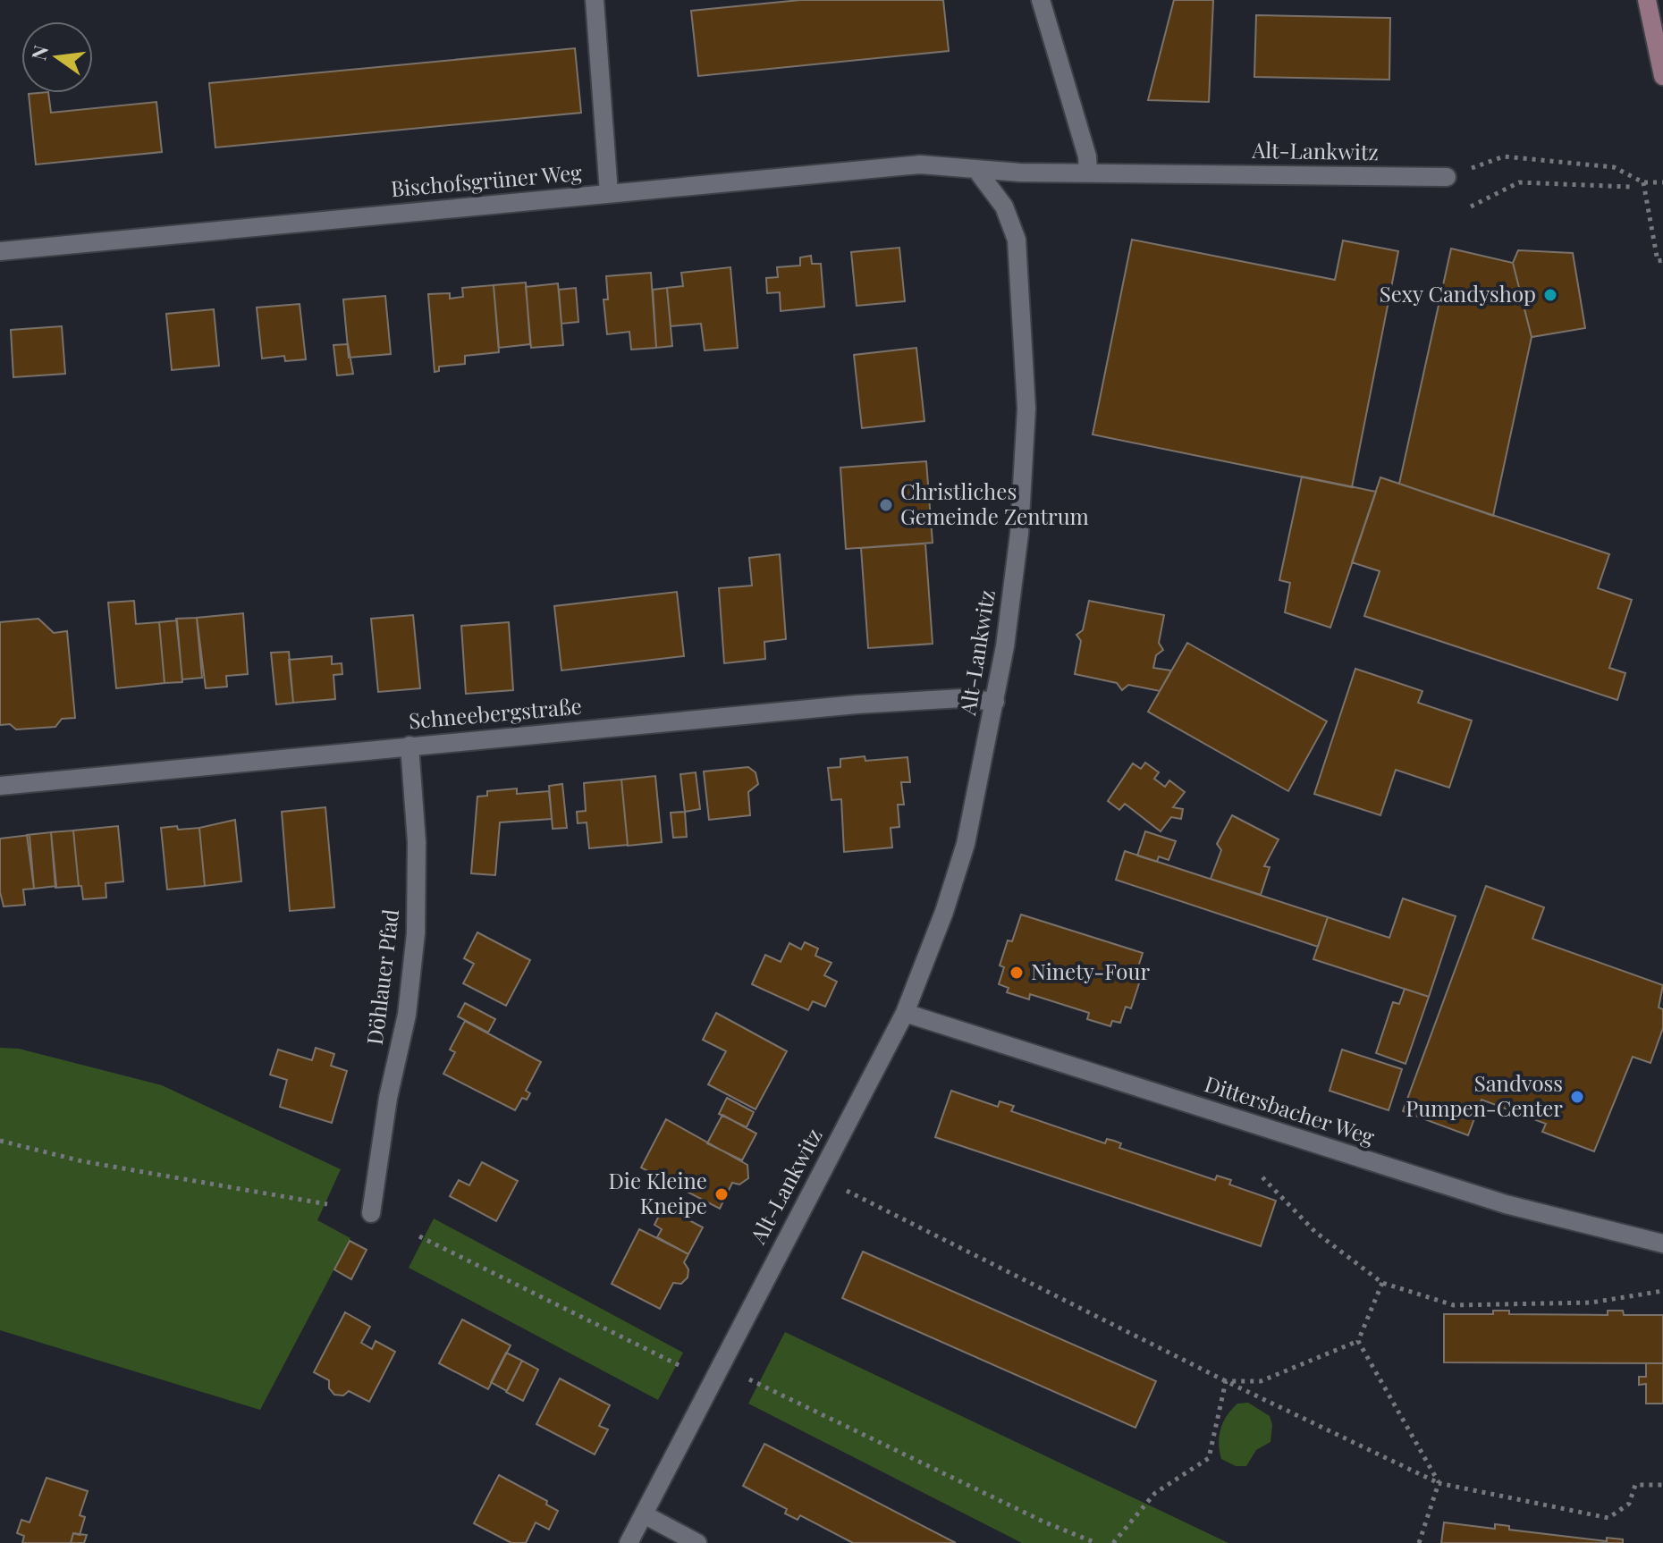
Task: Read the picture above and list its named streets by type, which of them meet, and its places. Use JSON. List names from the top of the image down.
{
  "streets": {
    "street": [
      "Alt-Lankwitz",
      "Bischofsgrüner Weg",
      "Schneebergstraße",
      "Döhlauer Pfad",
      "Dittersbacher Weg"
    ]
  },
  "crossings": [
    ["Alt-Lankwitz", "Bischofsgrüner Weg"],
    ["Alt-Lankwitz", "Schneebergstraße"],
    ["Alt-Lankwitz", "Dittersbacher Weg"],
    ["Schneebergstraße", "Döhlauer Pfad"]
  ],
  "places": [
    "Sexy Candyshop",
    "Christliches Gemeinde Zentrum",
    "Ninety-Four",
    "Sandvoss Pumpen-Center",
    "Die Kleine Kneipe"
  ],
  "north": "left"
}
